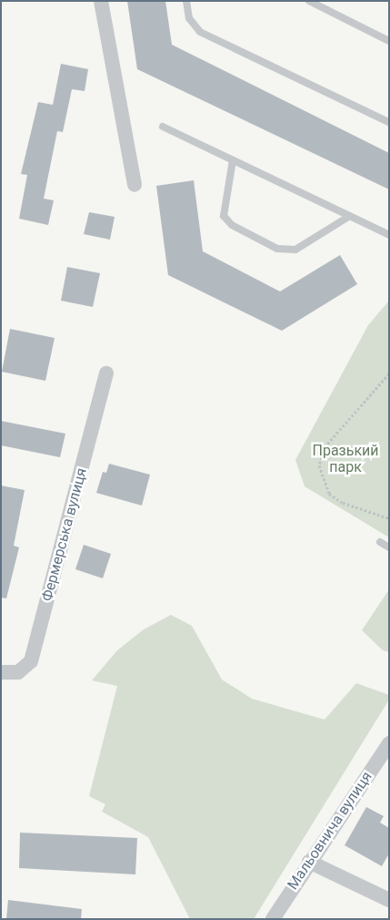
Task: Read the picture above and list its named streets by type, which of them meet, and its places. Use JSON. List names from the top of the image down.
{
  "streets": {
    "street": ["Фермерська вулиця", "Мальовнича вулиця"]
  },
  "parks": ["Празький парк"]
}
